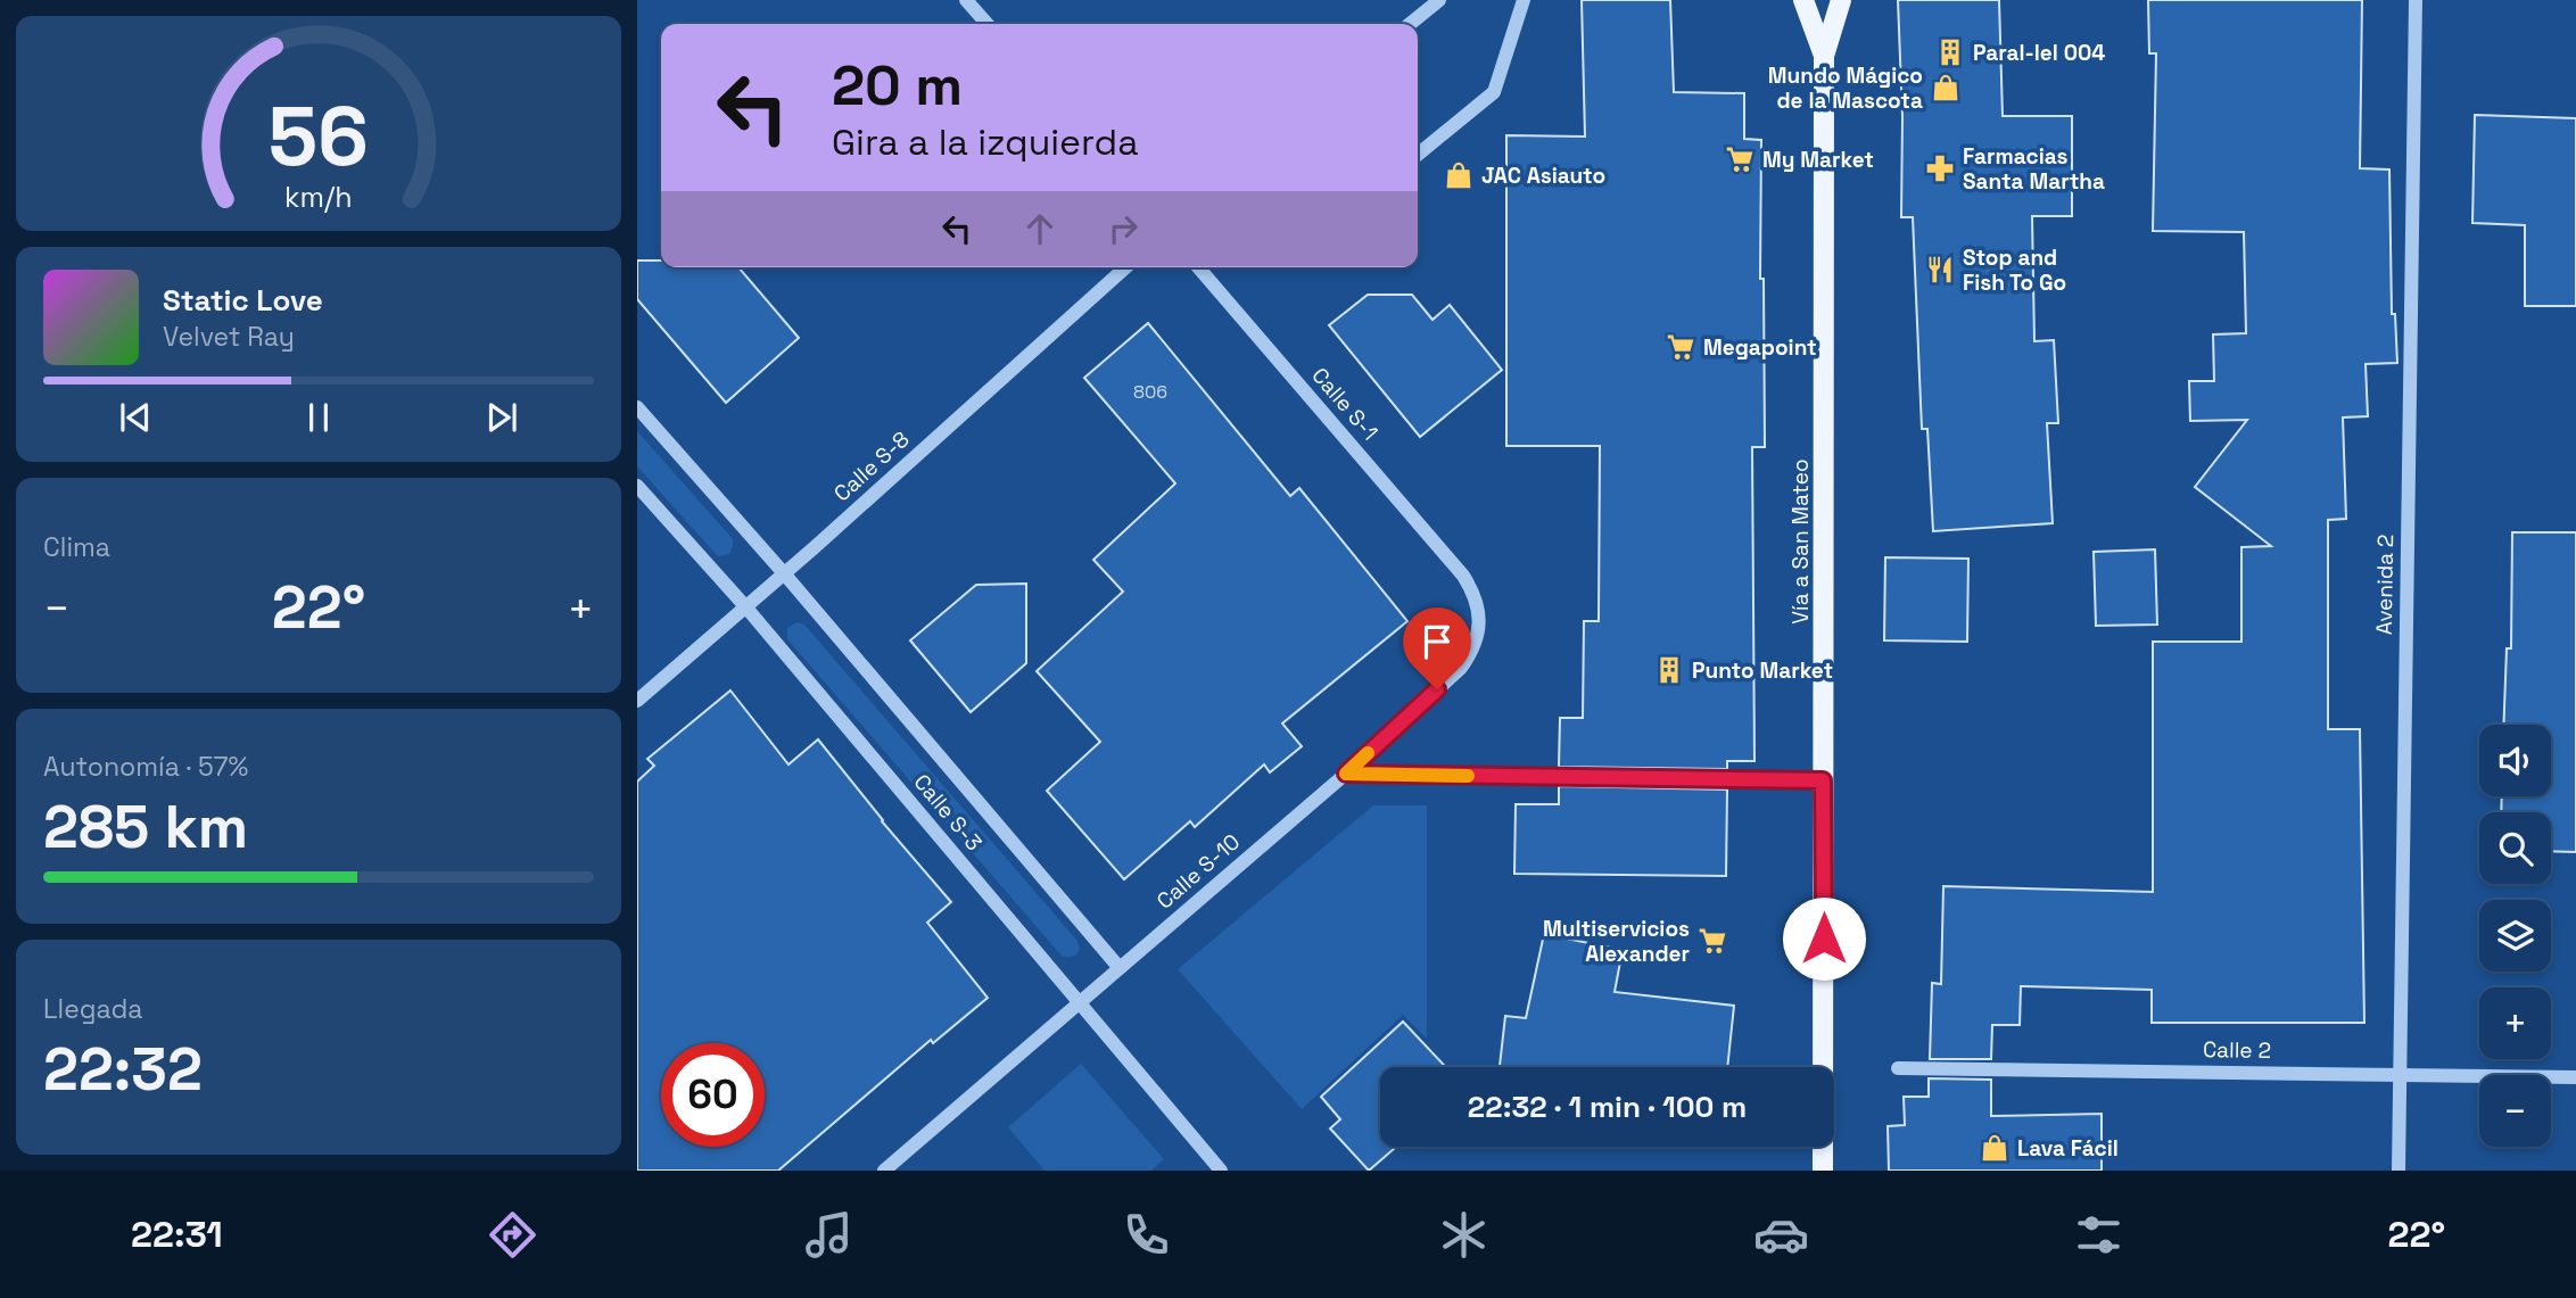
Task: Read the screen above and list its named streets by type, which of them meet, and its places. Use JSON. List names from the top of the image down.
{
  "streets": {
    "main road": ["Vía a San Mateo"],
    "street": [
      "Calle S-1",
      "Calle S-8",
      "Avenida 2",
      "Calle S-3",
      "Calle S-10",
      "Calle 2"
    ]
  },
  "crossings": [
    ["Calle S-1", "Calle S-10"],
    ["Calle S-8", "Calle S-3"],
    ["Avenida 2", "Calle 2"],
    ["Calle S-3", "Calle S-10"]
  ],
  "places": {
    "building": ["Paral-lel 004", "Punto Market"],
    "shop": ["Mundo Mágico de la Mascota", "JAC Asiauto", "Lava Fácil"],
    "supermarket": ["My Market", "Megapoint", "Multiservicios Alexander"],
    "pharmacy": ["Farmacias Santa Martha"],
    "restaurant": ["Stop and Fish To Go"]
  },
  "house_numbers": ["806"],
  "page": {
    "turn": ["20 m", "Gira a la izquierda"],
    "song": ["Static Love", "Velvet Ray"],
    "tile": [
      "Clima",
      ["Autonomía · 57%", "285 km"],
      ["Llegada", "22:32"]
    ],
    "heat": ["−", "22°", "+"],
    "map_buttons": ["+", "−"],
    "limit": "60",
    "trip": "22:32 · 1 min · 100 m",
    "tabs": ["22:31", "22°"],
    "gauge": ["56", "km/h"]
  }
}
